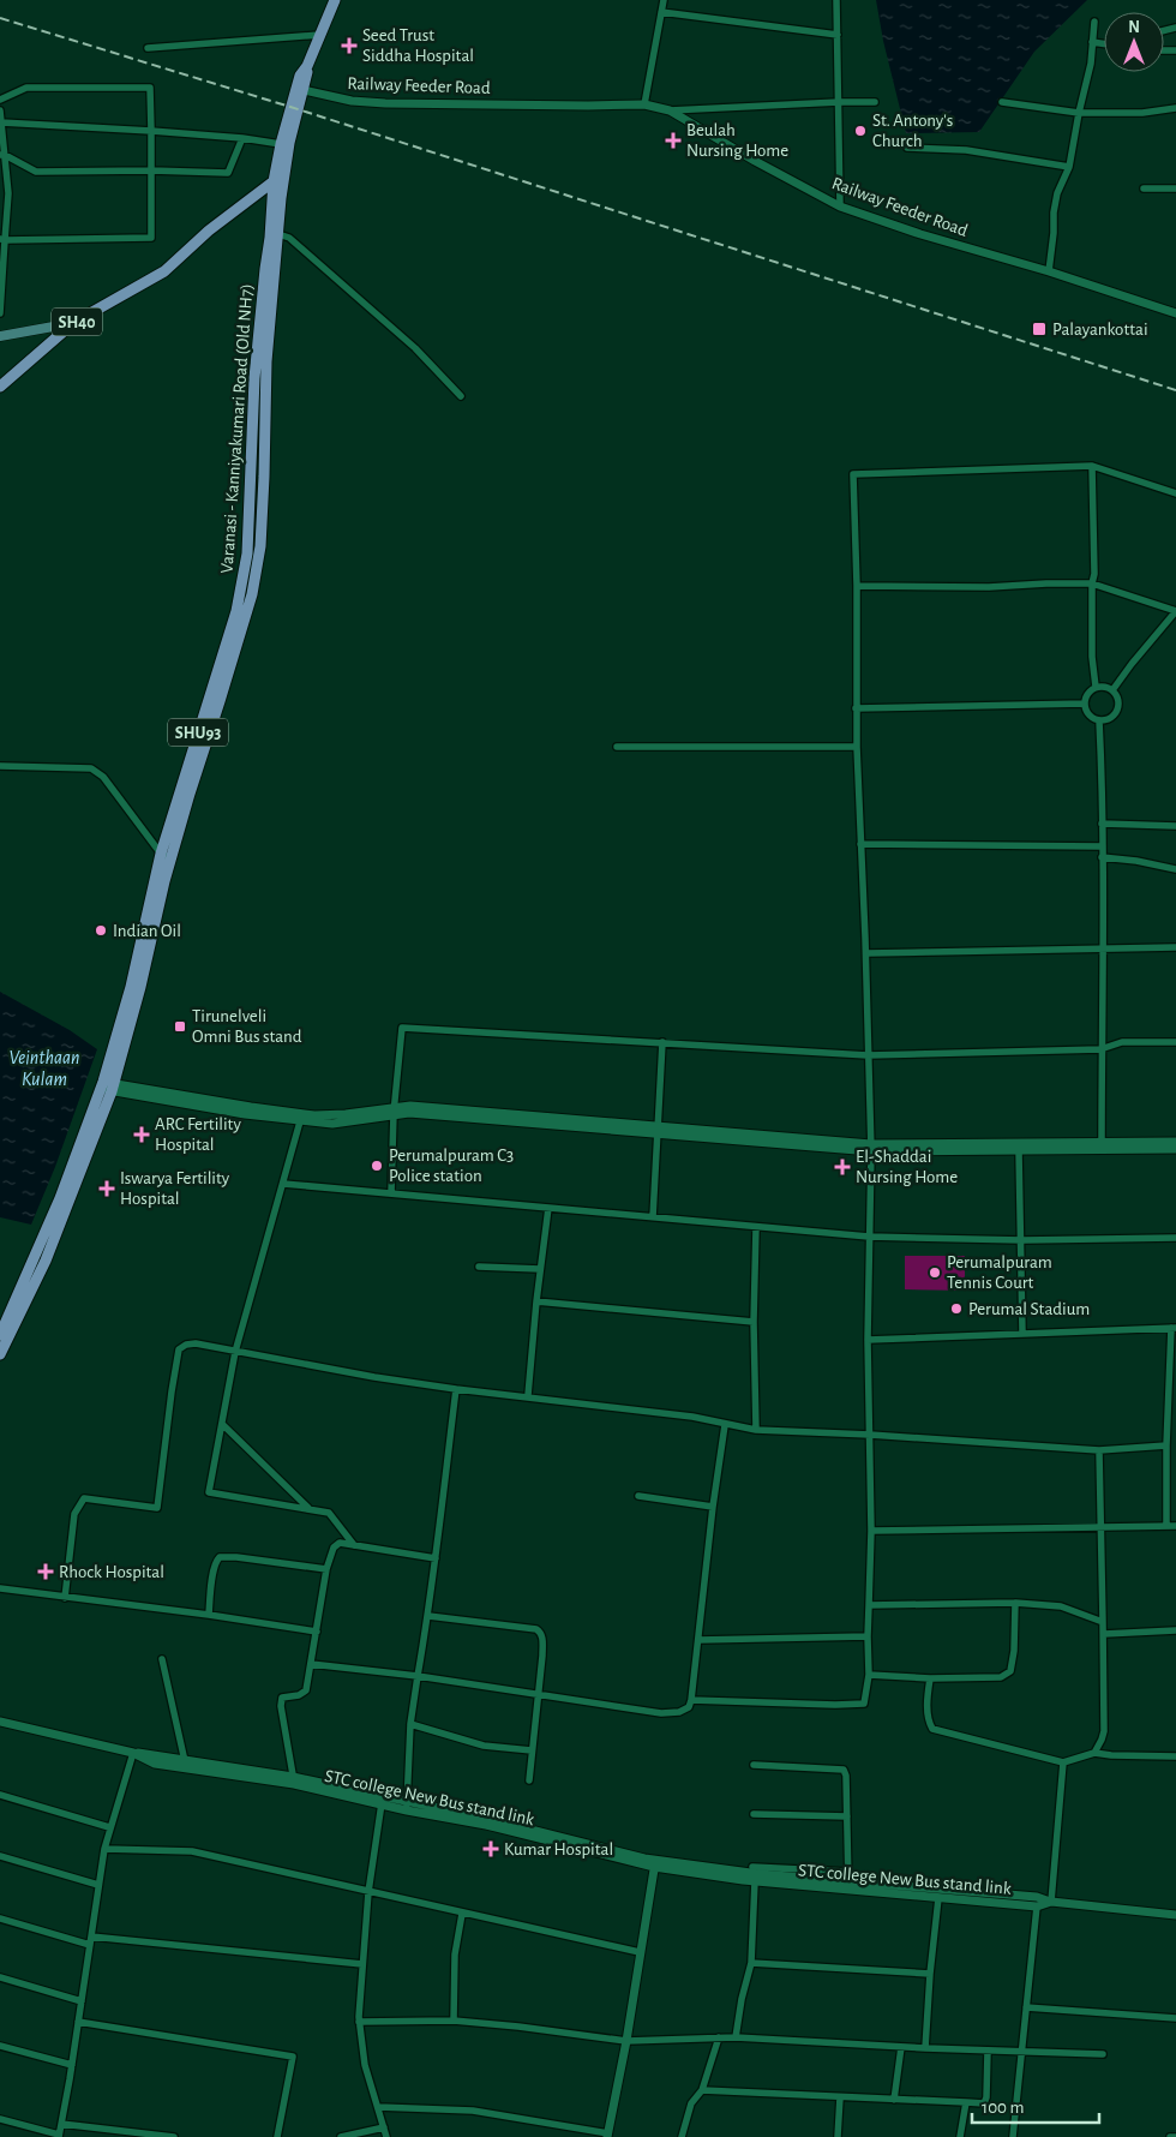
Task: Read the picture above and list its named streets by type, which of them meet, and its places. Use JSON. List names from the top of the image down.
{
  "streets": {
    "main road": ["SH40", "Varanasi - Kanniyakumari Road (Old NH7)", "SHU93"],
    "street": ["Railway Feeder Road", "STC college New Bus stand link"]
  },
  "crossings": [
    ["Railway Feeder Road", "Varanasi - Kanniyakumari Road (Old NH7)"],
    ["SH40", "Varanasi - Kanniyakumari Road (Old NH7)"]
  ],
  "water": ["Veinthaan Kulam"],
  "places": {
    "health": [
      "Seed Trust Siddha Hospital",
      "Beulah Nursing Home",
      "ARC Fertility Hospital",
      "El-Shaddai Nursing Home",
      "Iswarya Fertility Hospital",
      "Rhock Hospital",
      "Kumar Hospital"
    ],
    "other": [
      "St. Antony's Church",
      "Indian Oil",
      "Perumalpuram C3 Police station",
      "Perumalpuram Tennis Court",
      "Perumal Stadium"
    ],
    "transit": ["Palayankottai", "Tirunelveli Omni Bus stand"]
  },
  "scale_bar": "100 m",
  "north": "top"
}
